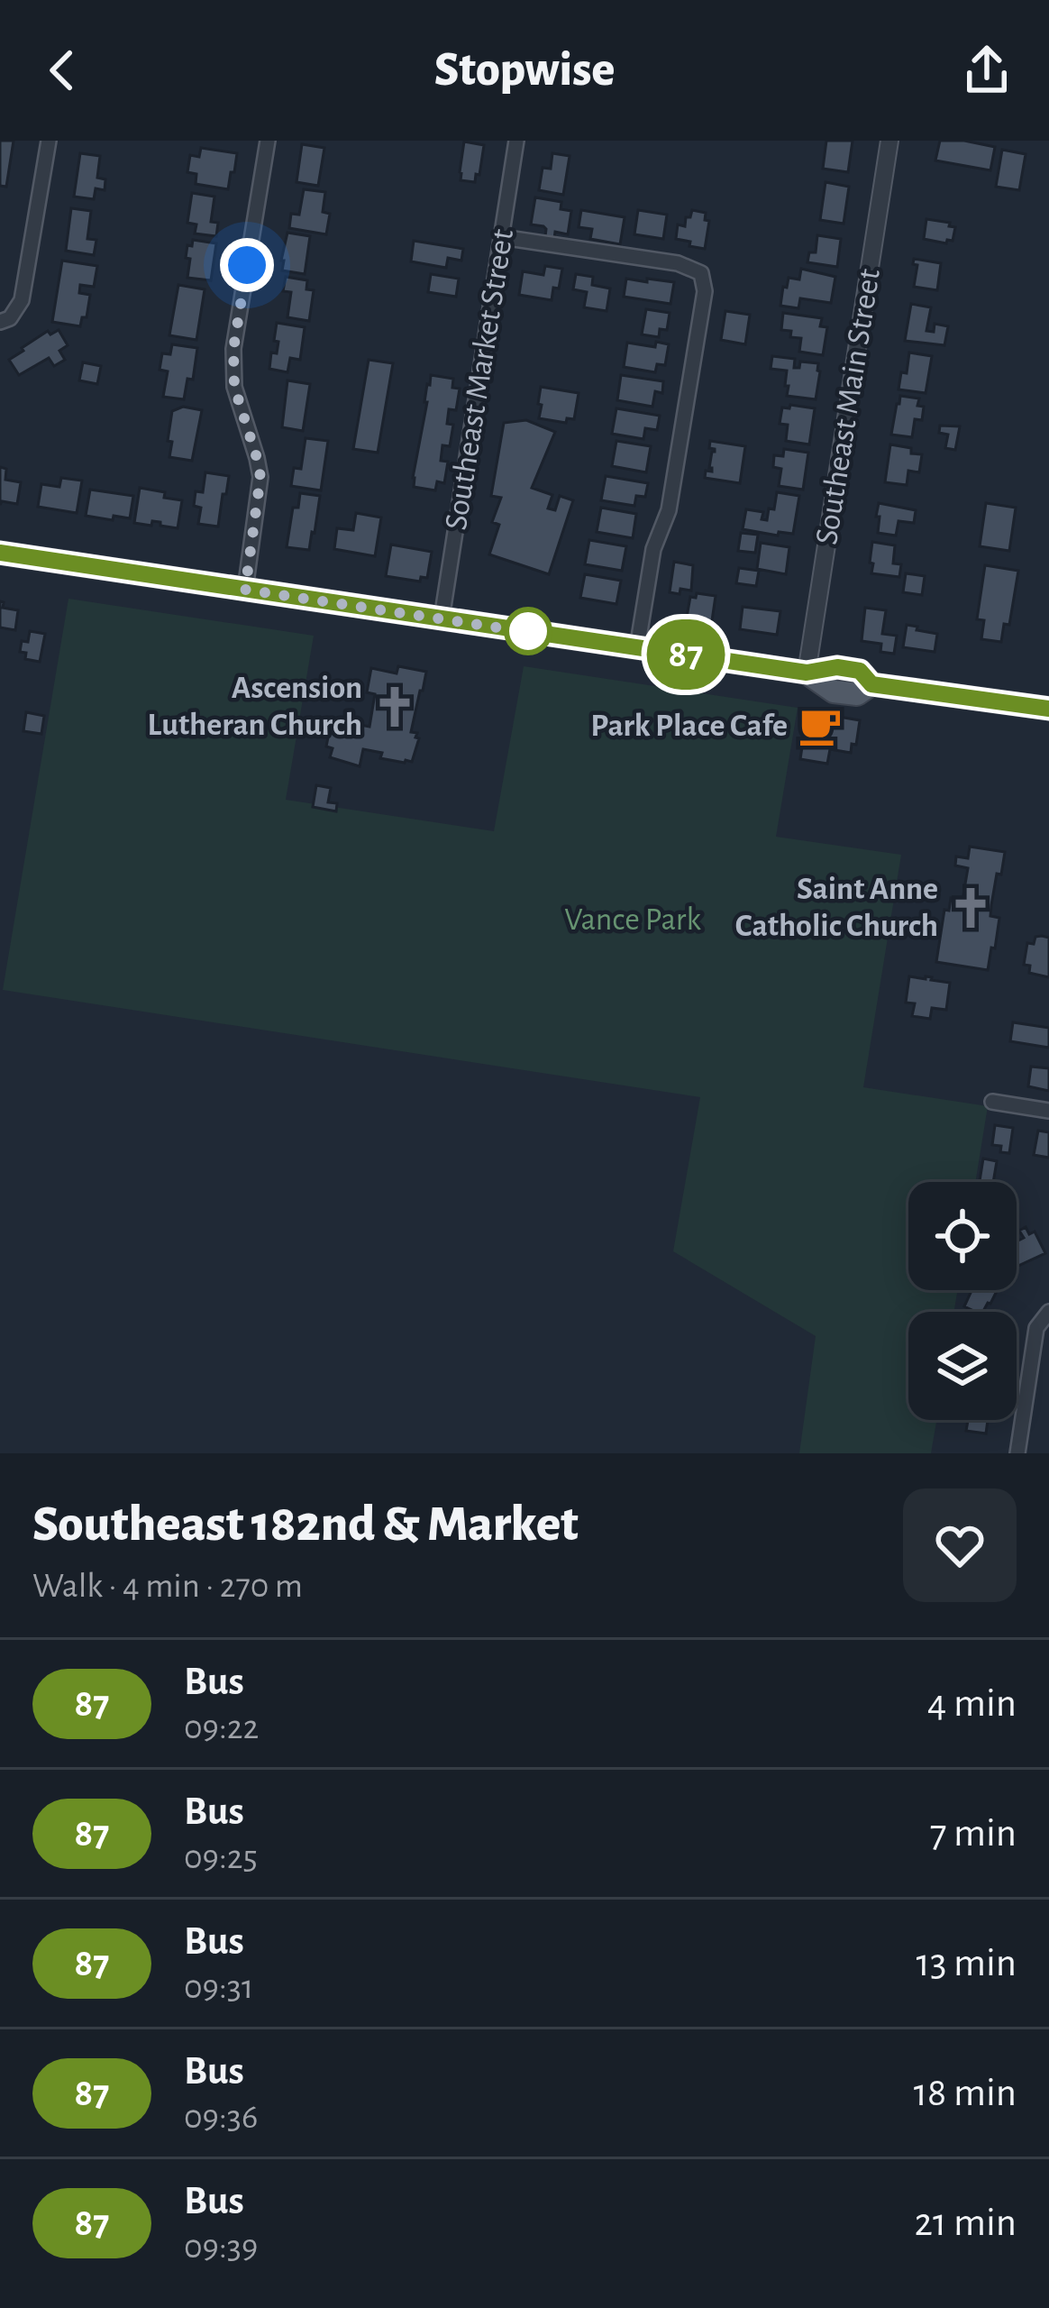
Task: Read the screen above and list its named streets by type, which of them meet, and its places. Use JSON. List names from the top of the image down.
{
  "streets": {
    "street": ["Southeast Market Street", "Southeast Main Street"]
  },
  "parks": ["Vance Park"],
  "places": {
    "church": ["Ascension Lutheran Church", "Saint Anne Catholic Church"],
    "cafe": ["Park Place Cafe"]
  },
  "lines": ["bus line 87"],
  "page": {
    "header": "Stopwise",
    "on_map": "87",
    "heading": ["Southeast 182nd & Market", "Walk · 4 min · 270 m"],
    "list": [
      {
        "mark": "87",
        "name": "Bus",
        "note": "09:22",
        "value": "4 min"
      },
      {
        "mark": "87",
        "name": "Bus",
        "note": "09:25",
        "value": "7 min"
      },
      {
        "mark": "87",
        "name": "Bus",
        "note": "09:31",
        "value": "13 min"
      },
      {
        "mark": "87",
        "name": "Bus",
        "note": "09:36",
        "value": "18 min"
      },
      {
        "mark": "87",
        "name": "Bus",
        "note": "09:39",
        "value": "21 min"
      }
    ]
  }
}
